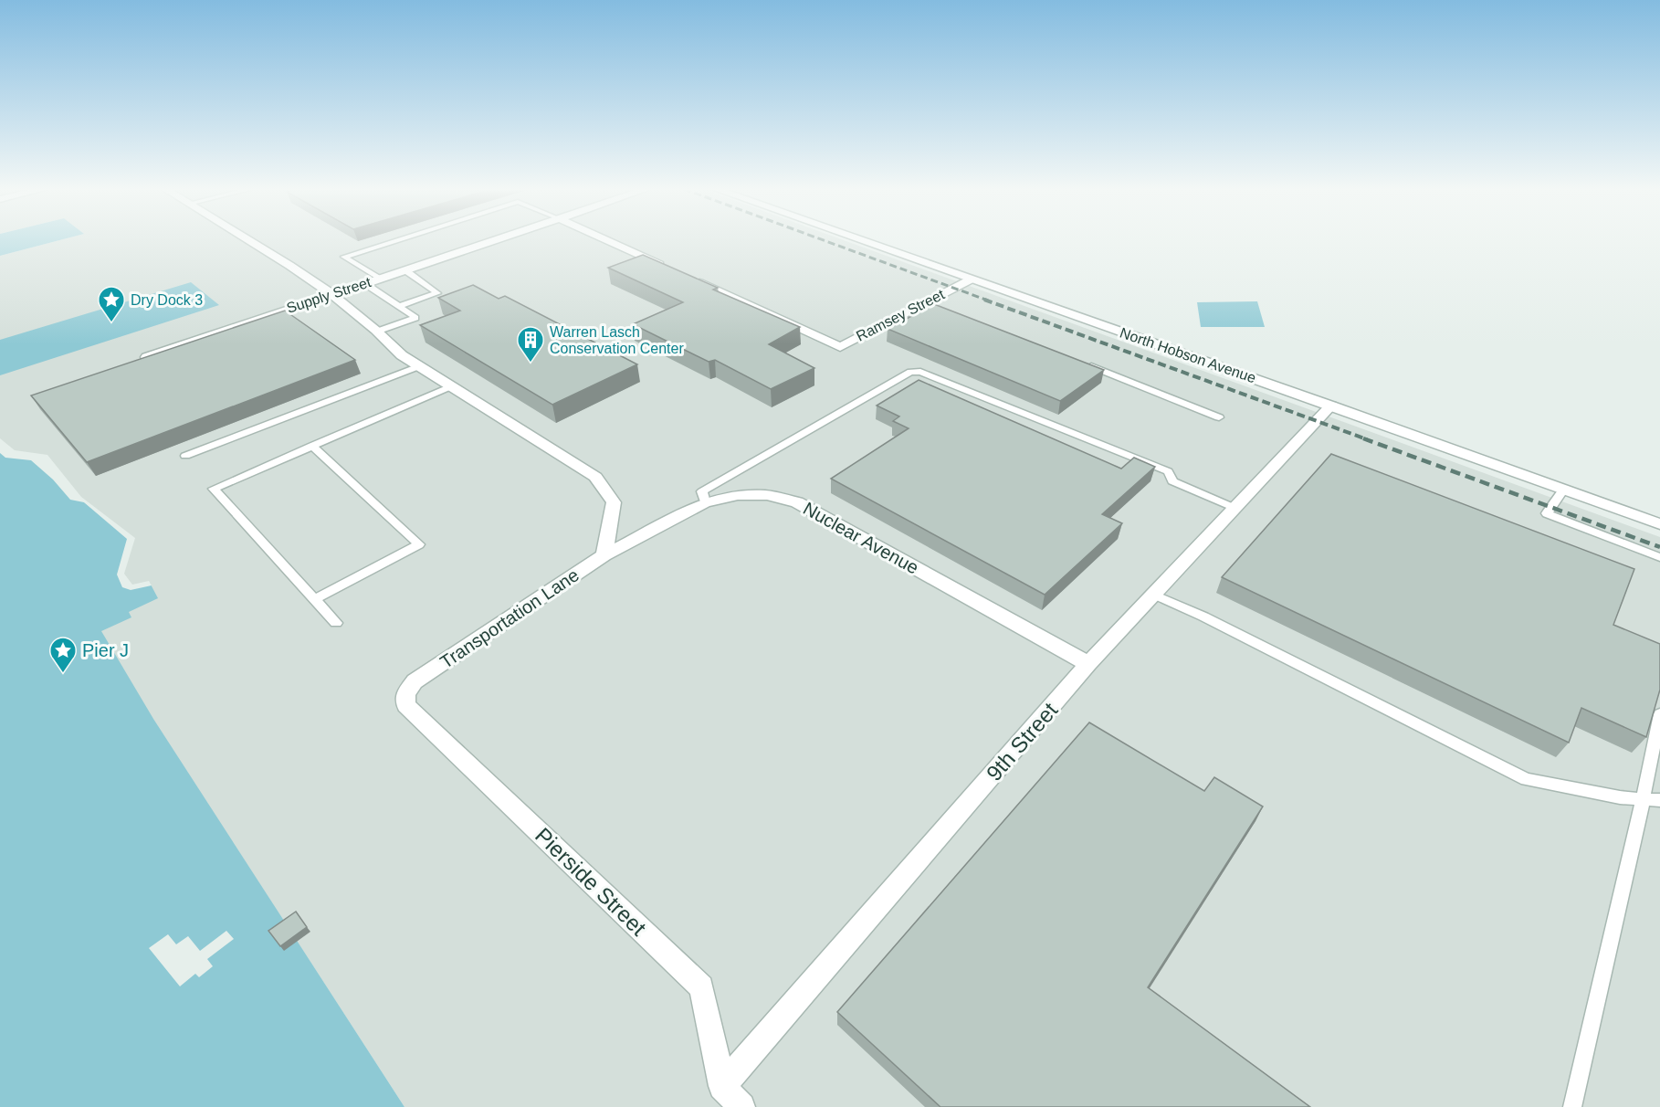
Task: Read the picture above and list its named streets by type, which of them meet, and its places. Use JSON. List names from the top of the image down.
{
  "streets": {
    "street": [
      "Supply Street",
      "Ramsey Street",
      "North Hobson Avenue",
      "Nuclear Avenue",
      "Transportation Lane",
      "9th Street",
      "Pierside Street"
    ]
  },
  "crossings": [
    ["Ramsey Street", "North Hobson Avenue"],
    ["North Hobson Avenue", "9th Street"],
    ["Nuclear Avenue", "Transportation Lane"],
    ["Nuclear Avenue", "9th Street"],
    ["Transportation Lane", "Pierside Street"],
    ["9th Street", "Pierside Street"]
  ],
  "places": {
    "place": ["Dry Dock 3", "Pier J"],
    "building": ["Warren Lasch Conservation Center"]
  }
}
